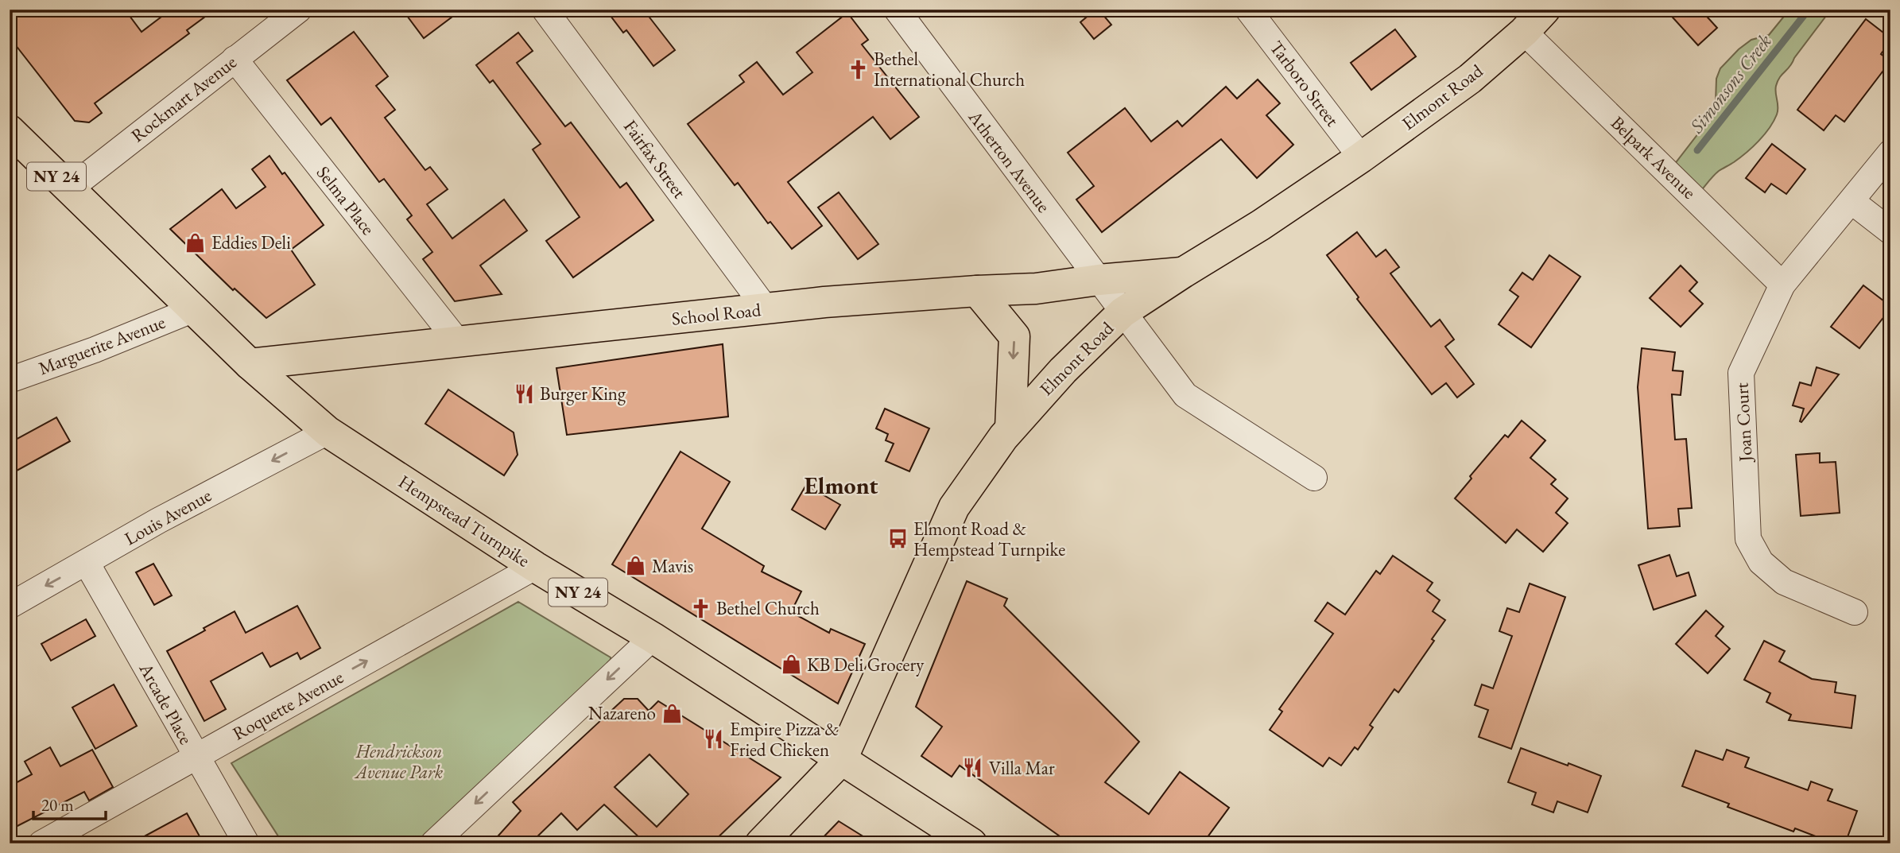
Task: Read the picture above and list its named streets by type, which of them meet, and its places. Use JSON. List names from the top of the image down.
{
  "streets": {
    "main road": [
      "Elmont Road",
      "NY 24",
      "School Road",
      "Hempstead Turnpike"
    ],
    "street": [
      "Tarboro Street",
      "Rockmart Avenue",
      "Belpark Avenue",
      "Fairfax Street",
      "Atherton Avenue",
      "Selma Place",
      "Marguerite Avenue",
      "Joan Court",
      "Louis Avenue",
      "Arcade Place",
      "Roquette Avenue"
    ]
  },
  "crossings": [
    ["Tarboro Street", "Elmont Road"],
    ["Elmont Road", "Belpark Avenue"],
    ["Elmont Road", "Atherton Avenue"],
    ["Elmont Road", "School Road"],
    ["Elmont Road", "Hempstead Turnpike"],
    ["Rockmart Avenue", "Selma Place"],
    ["Rockmart Avenue", "Hempstead Turnpike"],
    ["Belpark Avenue", "Joan Court"],
    ["Fairfax Street", "School Road"],
    ["Atherton Avenue", "School Road"],
    ["Selma Place", "School Road"],
    ["School Road", "Hempstead Turnpike"],
    ["Marguerite Avenue", "Hempstead Turnpike"],
    ["Louis Avenue", "Hempstead Turnpike"],
    ["Louis Avenue", "Arcade Place"],
    ["Hempstead Turnpike", "Roquette Avenue"],
    ["Arcade Place", "Roquette Avenue"]
  ],
  "one_way": ["Louis Avenue"],
  "districts": ["Elmont"],
  "water": ["Simonsons Creek"],
  "parks": ["Hendrickson Avenue Park"],
  "places": {
    "church": ["Bethel International Church", "Bethel Church"],
    "shop": [
      "Eddies Deli",
      "Mavis",
      "KB Deli Grocery",
      "Nazareno"
    ],
    "restaurant": ["Burger King", "Empire Pizza & Fried Chicken", "Villa Mar"],
    "bus stop": ["Elmont Road & Hempstead Turnpike"]
  },
  "scale_bar": "20 m"
}
